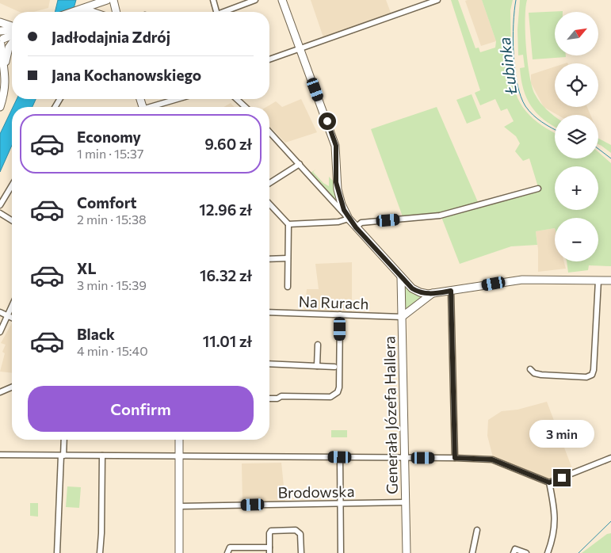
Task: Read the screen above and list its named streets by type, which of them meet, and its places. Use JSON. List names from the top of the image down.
{
  "streets": {
    "street": ["Na Rurach", "Generała Józefa Hallera", "Brodowska"]
  },
  "crossings": [
    ["Na Rurach", "Generała Józefa Hallera"],
    ["Generała Józefa Hallera", "Brodowska"]
  ],
  "water": ["Łubinka"],
  "north": "top right",
  "page": {
    "map_buttons": ["+", "−"],
    "banner": ["Jadłodajnia Zdrój", "Jana Kochanowskiego"],
    "list": [
      {
        "name": "Economy",
        "note": "1 min · 15:37",
        "value": "9.60 zł"
      },
      {
        "name": "Comfort",
        "note": "2 min · 15:38",
        "value": "12.96 zł"
      },
      {
        "name": "XL",
        "note": "3 min · 15:39",
        "value": "16.32 zł"
      },
      {
        "name": "Black",
        "note": "4 min · 15:40",
        "value": "11.01 zł"
      }
    ],
    "buttons": "Confirm",
    "bubble": "3 min"
  }
}
